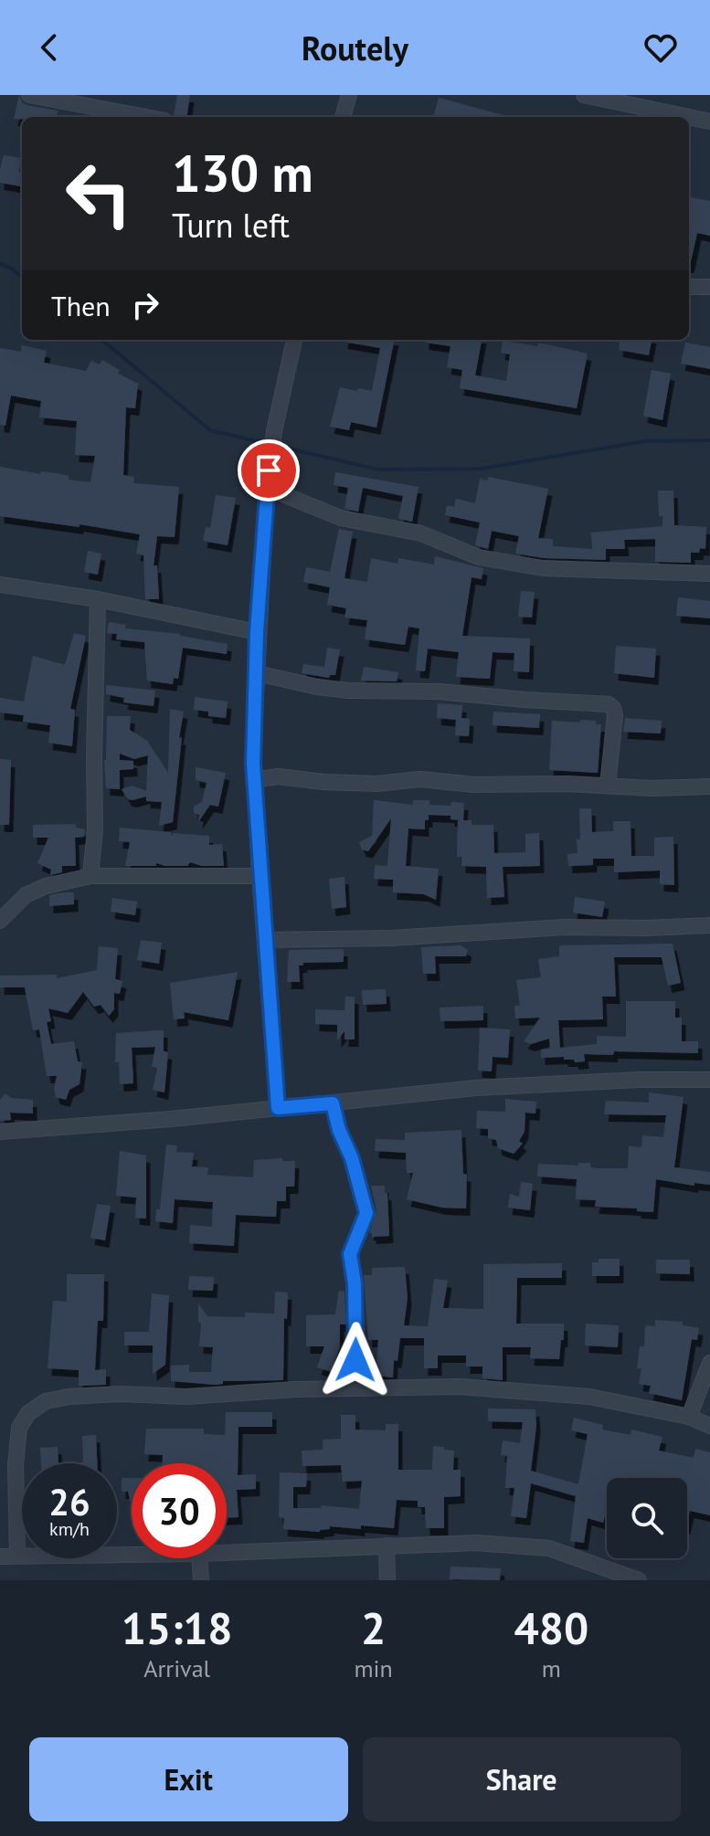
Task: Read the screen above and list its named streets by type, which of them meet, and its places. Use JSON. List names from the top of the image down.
{
  "page": {
    "header": "Routely",
    "turn": ["130 m", "Turn left"],
    "then": "Then",
    "speed": "26 km/h",
    "limit": "30",
    "eta": [
      "15:18",
      "Arrival",
      "2",
      "min",
      "480",
      "m"
    ],
    "buttons": ["Exit", "Share"]
  }
}
